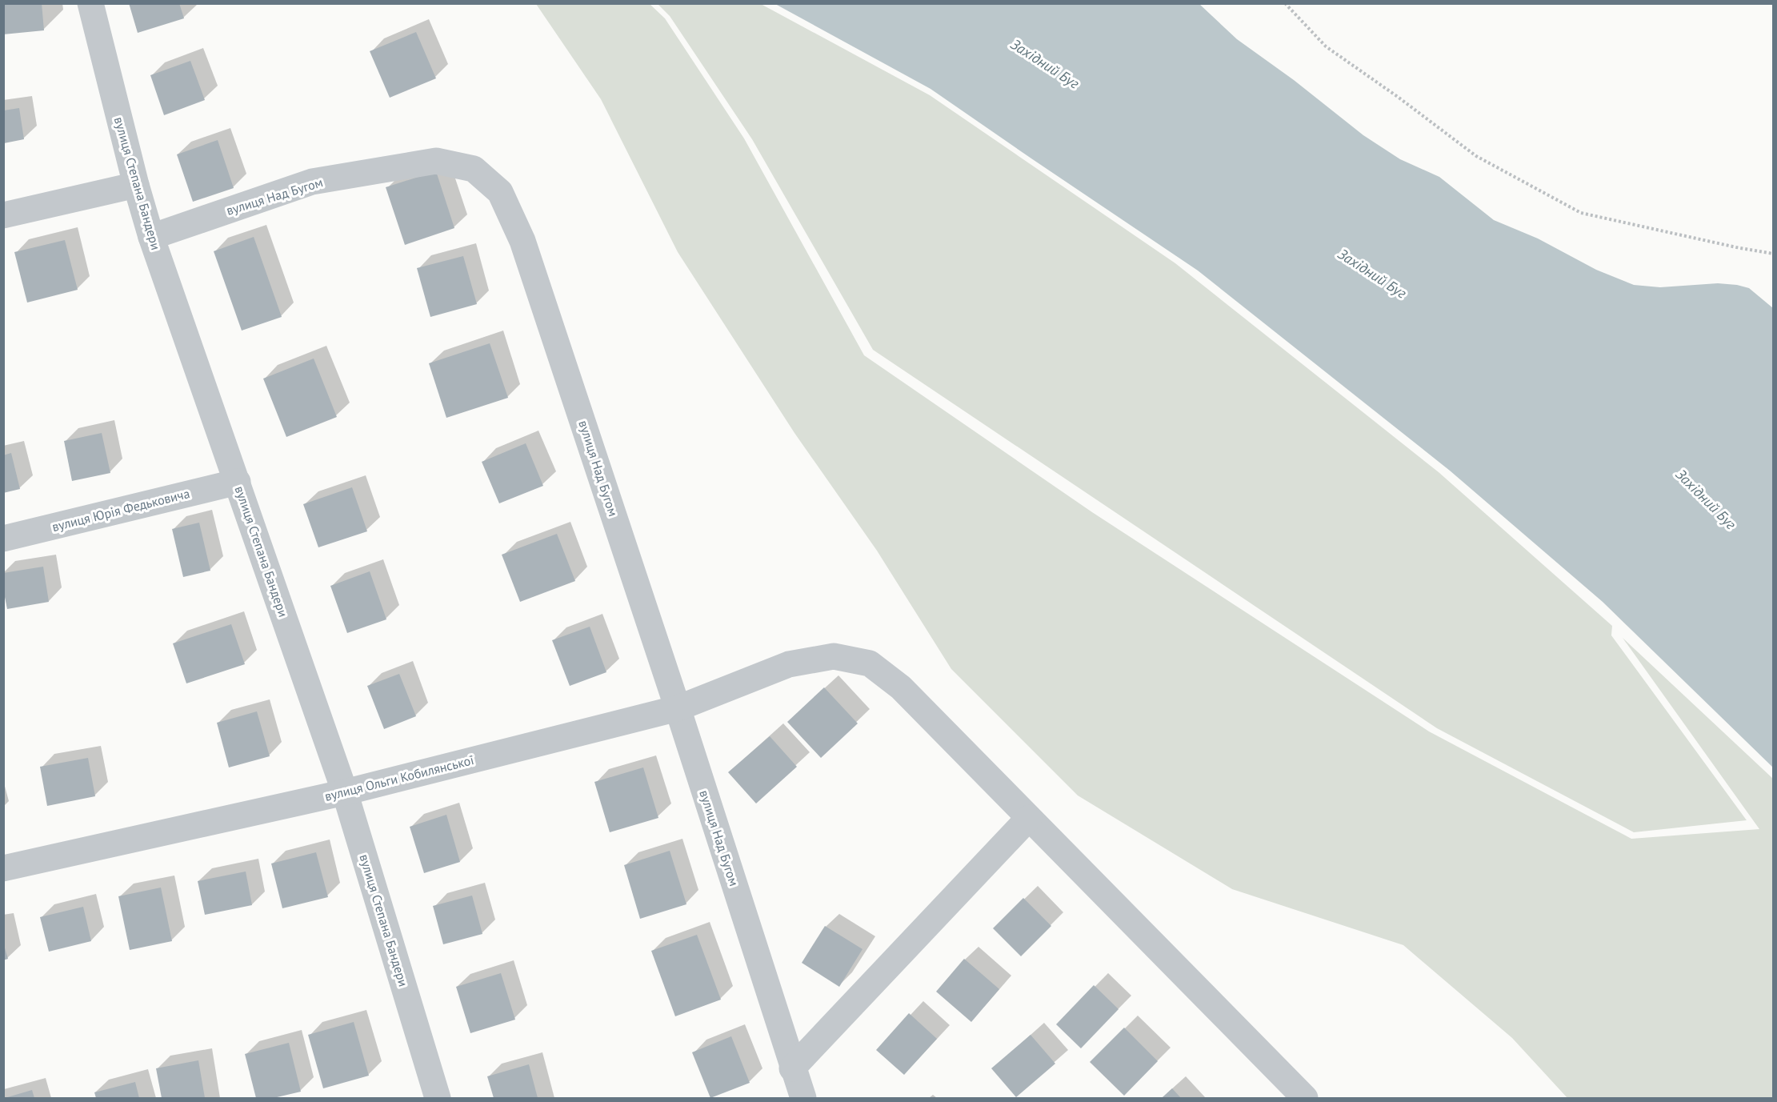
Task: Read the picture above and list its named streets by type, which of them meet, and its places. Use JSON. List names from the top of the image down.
{
  "streets": {
    "street": [
      "вулиця Степана Бандери",
      "вулиця Над Бугом",
      "вулиця Юрія Федьковича",
      "вулиця Ольги Кобилянської"
    ]
  },
  "crossings": [
    ["вулиця Степана Бандери", "вулиця Над Бугом"],
    ["вулиця Степана Бандери", "вулиця Юрія Федьковича"],
    ["вулиця Степана Бандери", "вулиця Ольги Кобилянської"],
    ["вулиця Над Бугом", "вулиця Ольги Кобилянської"]
  ],
  "water": ["Західний Буг"]
}
